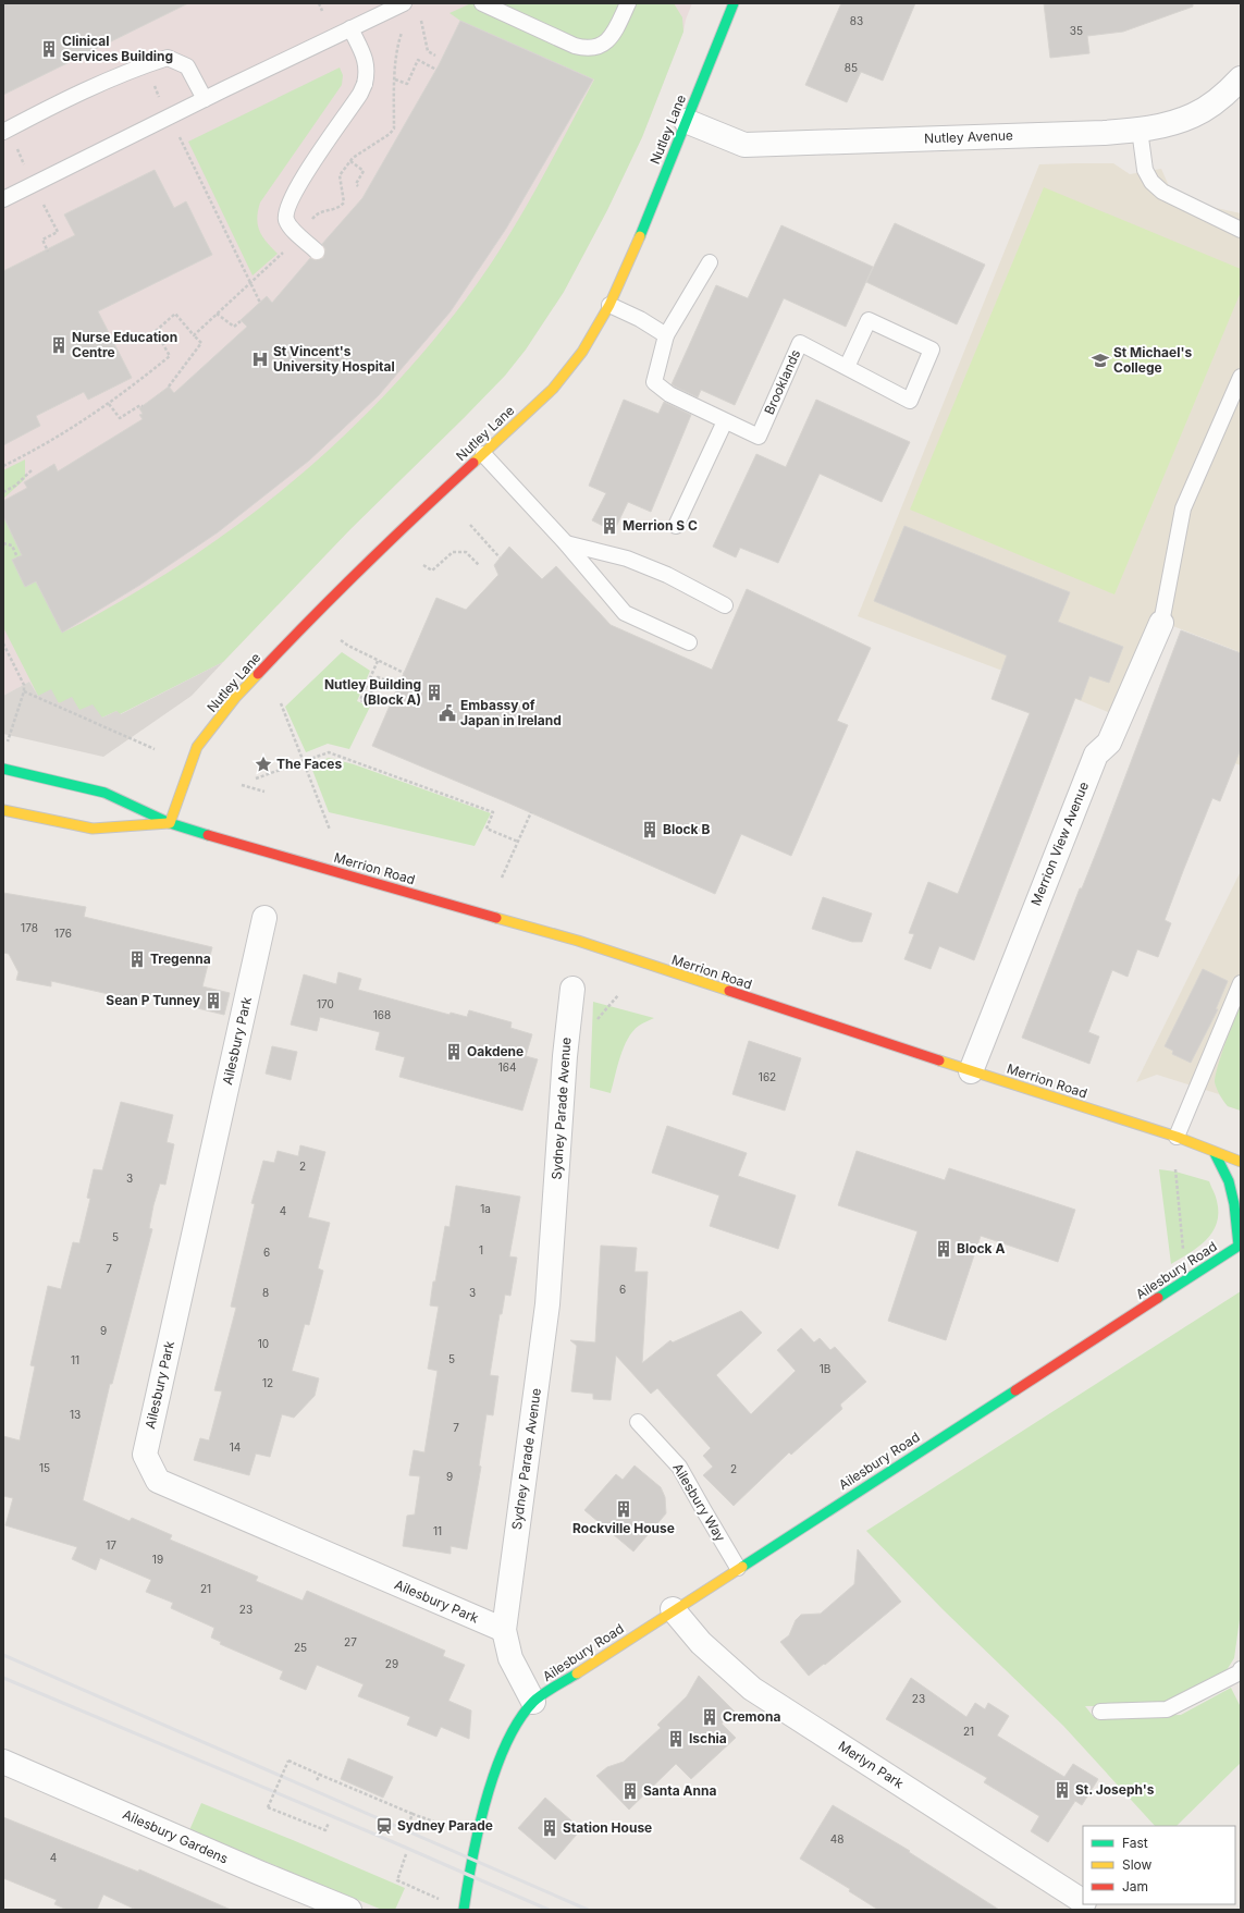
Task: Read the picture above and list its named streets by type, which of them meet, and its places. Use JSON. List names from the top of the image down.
{
  "streets": {
    "street": [
      "Nutley Lane",
      "Nutley Avenue",
      "Merrion View Avenue",
      "Merrion Road",
      "Ailesbury Park",
      "Sydney Parade Avenue",
      "Ailesbury Road",
      "Merlyn Park",
      "Ailesbury Gardens"
    ],
    "lane": ["Brooklands", "Ailesbury Way"]
  },
  "crossings": [
    ["Nutley Lane", "Nutley Avenue"],
    ["Nutley Lane", "Merrion Road"],
    ["Merrion View Avenue", "Merrion Road"],
    ["Ailesbury Park", "Sydney Parade Avenue"],
    ["Sydney Parade Avenue", "Ailesbury Road"],
    ["Ailesbury Road", "Ailesbury Way"],
    ["Ailesbury Road", "Merlyn Park"]
  ],
  "places": {
    "building": [
      "Clinical Services Building",
      "Nurse Education Centre",
      "Merrion S C",
      "Nutley Building (Block A)",
      "Block B",
      "Tregenna",
      "Sean P Tunney",
      "Oakdene",
      "Block A",
      "Rockville House",
      "Cremona",
      "Ischia",
      "St. Joseph's",
      "Santa Anna",
      "Station House"
    ],
    "hospital": ["St Vincent's University Hospital"],
    "school or university": ["St Michael's College"],
    "public building": ["Embassy of Japan in Ireland"],
    "place": ["The Faces"],
    "station": ["Sydney Parade"]
  },
  "house_numbers": [
    "83",
    "35",
    "85",
    "178",
    "176",
    "170",
    "168",
    "164",
    "162",
    "2",
    "3",
    "1a",
    "4",
    "5",
    "1",
    "6",
    "7",
    "6",
    "8",
    "3",
    "9",
    "10",
    "5",
    "11",
    "1B",
    "12",
    "13",
    "7",
    "14",
    "15",
    "2",
    "9",
    "11",
    "17",
    "19",
    "21",
    "23",
    "27",
    "25",
    "29",
    "23",
    "21",
    "48",
    "4"
  ],
  "legend": ["Fast", "Slow", "Jam"]
}
